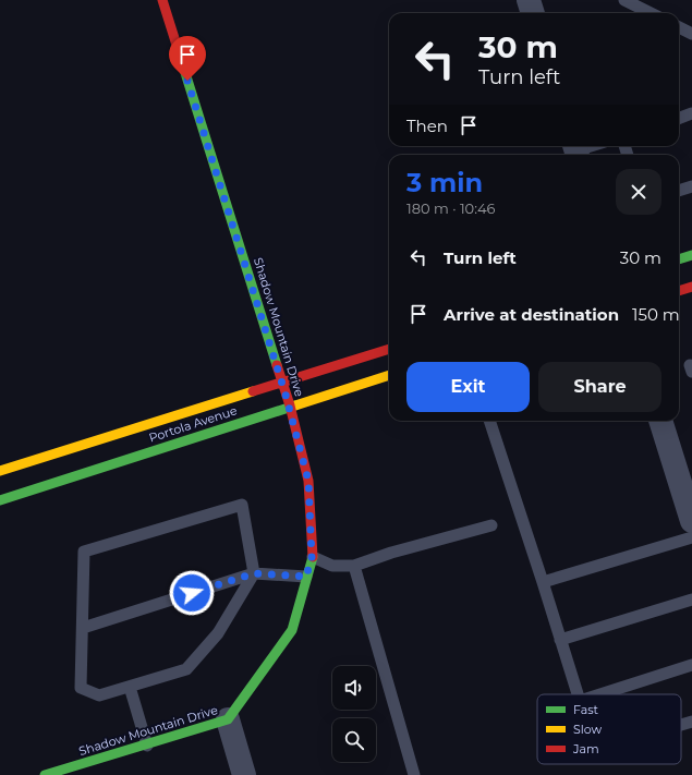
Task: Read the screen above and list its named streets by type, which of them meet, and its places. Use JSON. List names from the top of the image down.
{
  "streets": {
    "street": ["Shadow Mountain Drive", "Portola Avenue"]
  },
  "crossings": [
    ["Shadow Mountain Drive", "Portola Avenue"]
  ],
  "legend": ["Fast", "Slow", "Jam"],
  "page": {
    "turn": ["30 m", "Turn left"],
    "then": "Then",
    "heading": ["3 min", "180 m · 10:46"],
    "list": [
      {
        "name": "Turn left",
        "value": "30 m"
      },
      {
        "name": "Arrive at destination",
        "value": "150 m"
      }
    ],
    "buttons": ["Exit", "Share"]
  }
}
